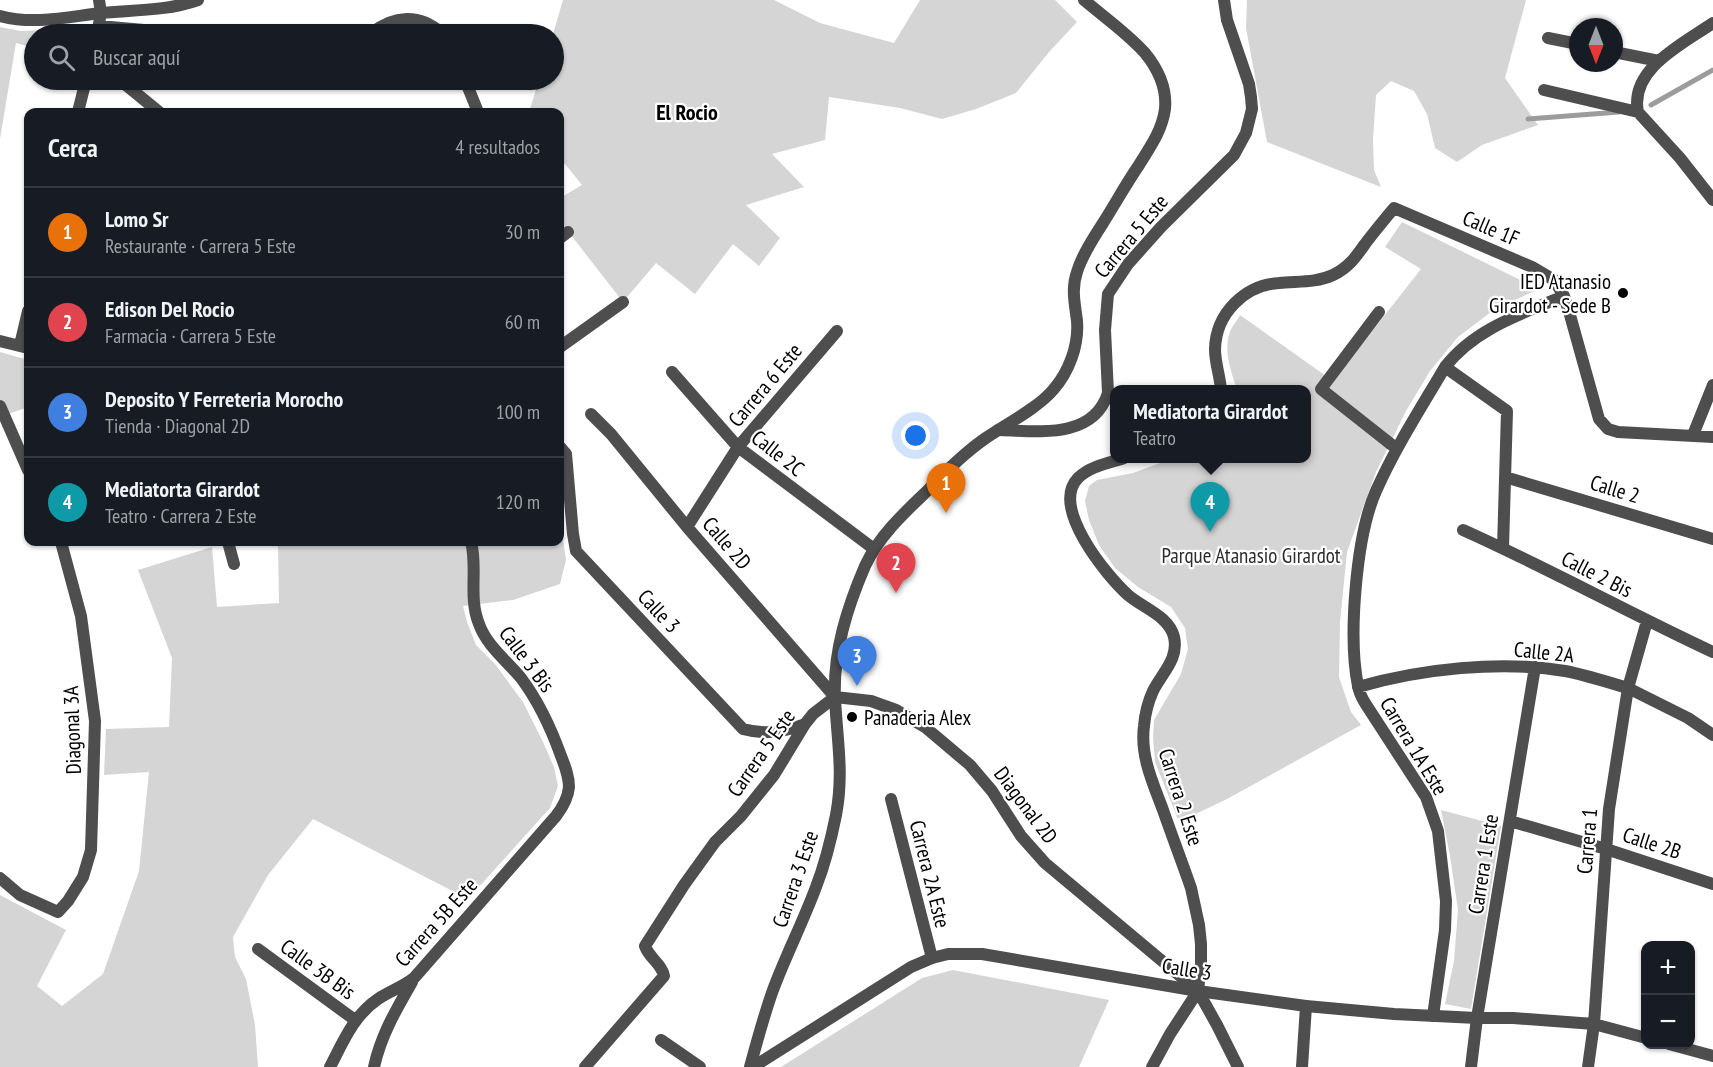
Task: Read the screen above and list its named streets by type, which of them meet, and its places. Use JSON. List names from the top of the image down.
{
  "streets": {
    "street": [
      "Calle 1F",
      "Carrera 5 Este",
      "Carrera 6 Este",
      "Calle 2C",
      "Calle 2",
      "Calle 2D",
      "Calle 2 Bis",
      "Calle 3",
      "Calle 2A",
      "Calle 3 Bis",
      "Diagonal 3A",
      "Carrera 1A Este",
      "Carrera 2 Este",
      "Diagonal 2D",
      "Carrera 1",
      "Calle 2B",
      "Carrera 1 Este",
      "Carrera 2A Este",
      "Carrera 3 Este",
      "Carrera 5B Este",
      "Calle 3B Bis"
    ]
  },
  "crossings": [
    ["Calle 1F", "Carrera 1A Este"],
    ["Carrera 5 Este", "Calle 2D"],
    ["Carrera 5 Este", "Calle 3"],
    ["Carrera 5 Este", "Diagonal 2D"],
    ["Carrera 5 Este", "Carrera 3 Este"],
    ["Carrera 6 Este", "Calle 2C"],
    ["Carrera 6 Este", "Calle 2D"],
    ["Calle 2D", "Diagonal 2D"],
    ["Calle 2D", "Carrera 3 Este"],
    ["Calle 2 Bis", "Carrera 1"],
    ["Calle 3", "Carrera 1A Este"],
    ["Calle 3", "Carrera 2 Este"],
    ["Calle 3", "Diagonal 2D"],
    ["Calle 3", "Carrera 1"],
    ["Calle 3", "Carrera 1 Este"],
    ["Calle 3", "Carrera 2A Este"],
    ["Calle 3", "Carrera 3 Este"],
    ["Calle 2A", "Carrera 1A Este"],
    ["Calle 2A", "Carrera 1"],
    ["Calle 2A", "Carrera 1 Este"],
    ["Calle 3 Bis", "Carrera 5B Este"],
    ["Carrera 2 Este", "Diagonal 2D"],
    ["Diagonal 2D", "Carrera 3 Este"],
    ["Carrera 1", "Calle 2B"],
    ["Calle 2B", "Carrera 1 Este"],
    ["Carrera 5B Este", "Calle 3B Bis"]
  ],
  "districts": ["El Rocio"],
  "parks": ["Parque Atanasio Girardot"],
  "places": ["IED Atanasio Girardot - Sede B", "Panaderia Alex"],
  "north": "bottom",
  "page": {
    "search": "Buscar aquí",
    "heading": ["Cerca", "4 resultados"],
    "list": [
      {
        "mark": "1",
        "name": "Lomo Sr",
        "note": "Restaurante · Carrera 5 Este",
        "value": "30 m"
      },
      {
        "mark": "2",
        "name": "Edison Del Rocio",
        "note": "Farmacia · Carrera 5 Este",
        "value": "60 m"
      },
      {
        "mark": "3",
        "name": "Deposito Y Ferreteria Morocho",
        "note": "Tienda · Diagonal 2D",
        "value": "100 m"
      },
      {
        "mark": "4",
        "name": "Mediatorta Girardot",
        "note": "Teatro · Carrera 2 Este",
        "value": "120 m"
      }
    ],
    "popup": ["Mediatorta Girardot", "Teatro"],
    "pins": [
      "1",
      "4",
      "2",
      "3"
    ],
    "map_buttons": ["+", "−"]
  }
}
